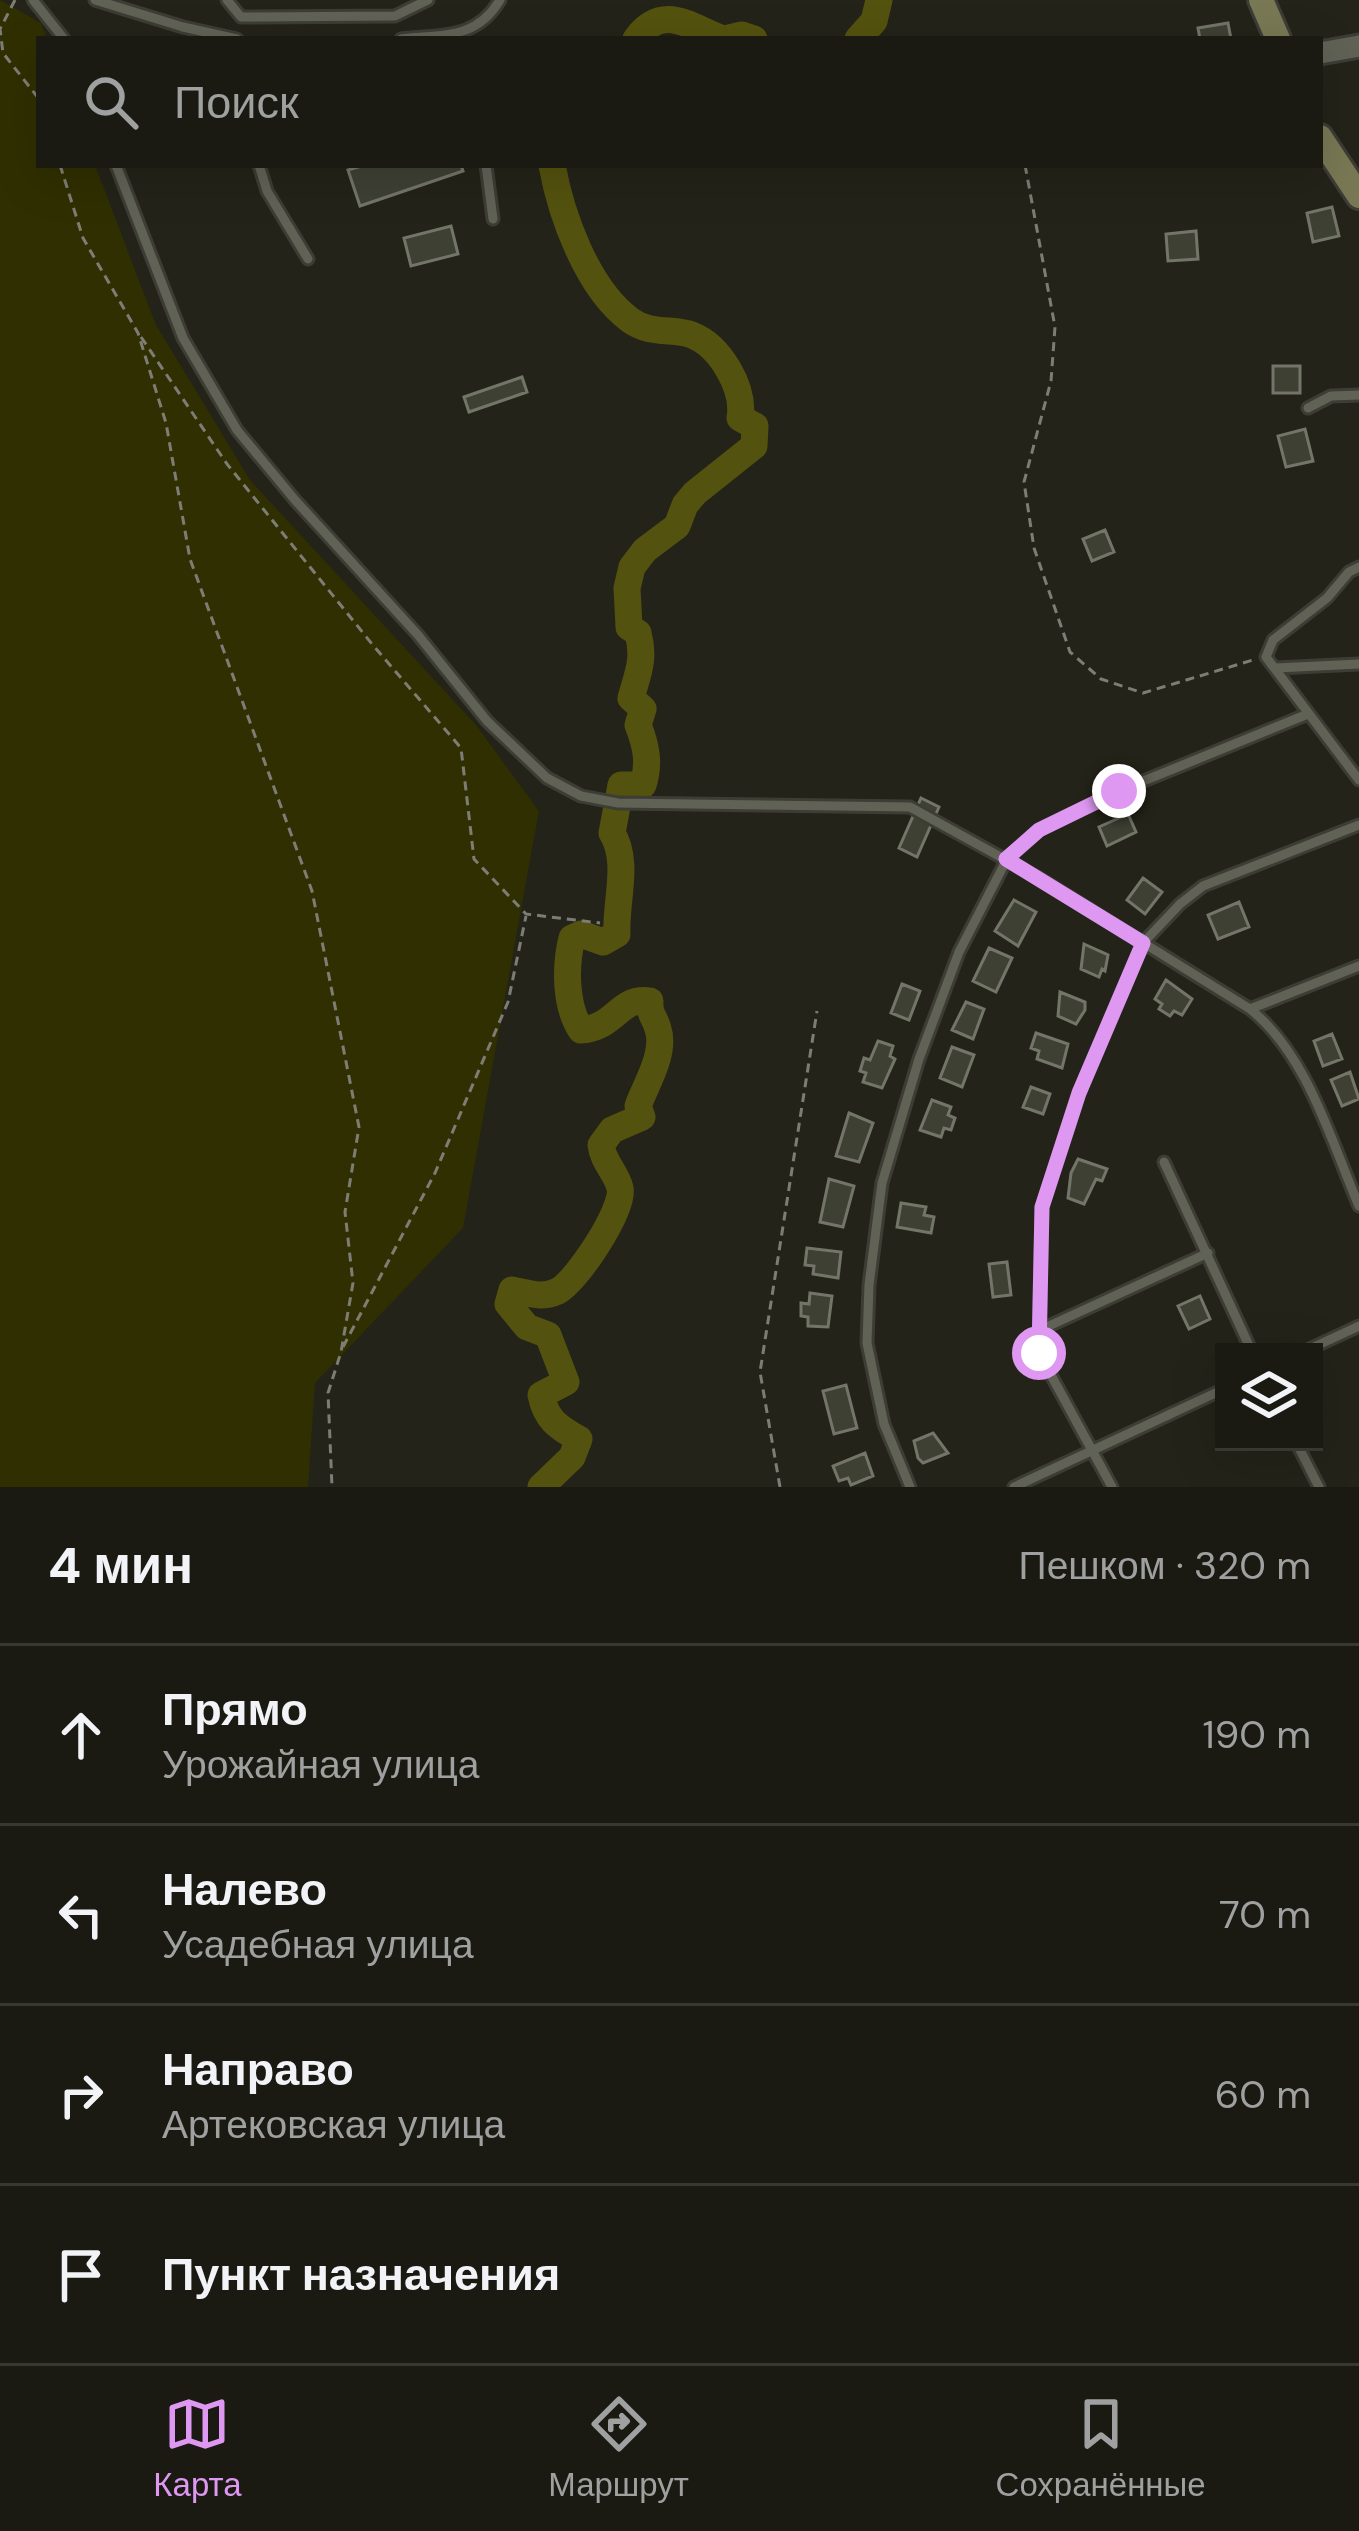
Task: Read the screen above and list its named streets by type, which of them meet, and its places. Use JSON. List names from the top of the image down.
{
  "page": {
    "search": "Поиск",
    "heading": ["4 мин", "Пешком · 320 m"],
    "list": [
      ["Прямо", "Урожайная улица", "190 m"],
      ["Налево", "Усадебная улица", "70 m"],
      ["Направо", "Артековская улица", "60 m"],
      "Пункт назначения"
    ],
    "nav": ["Карта", "Маршрут", "Сохранённые"]
  }
}
